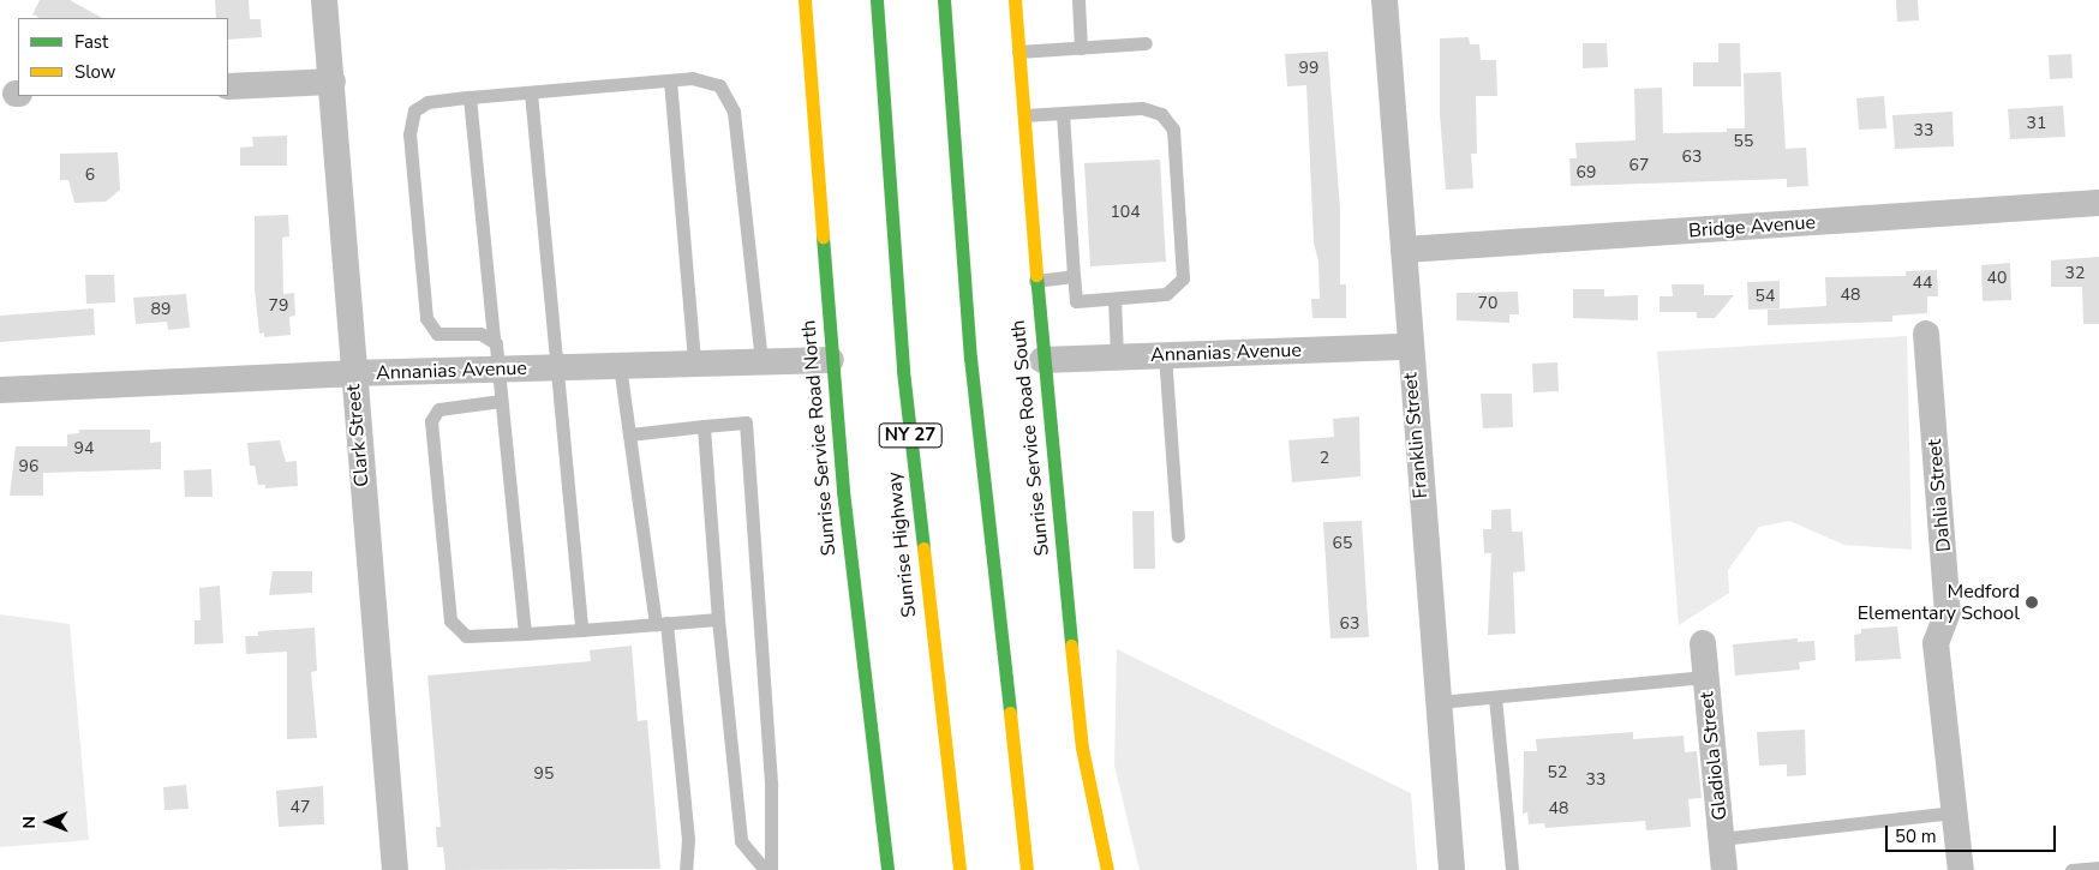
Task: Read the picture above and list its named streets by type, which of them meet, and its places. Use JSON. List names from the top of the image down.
{
  "streets": {
    "main road": [
      "NY 27",
      "Sunrise Service Road North",
      "Sunrise Service Road South",
      "Sunrise Highway"
    ],
    "street": [
      "Bridge Avenue",
      "Annanias Avenue",
      "Clark Street",
      "Franklin Street",
      "Dahlia Street",
      "Gladiola Street"
    ]
  },
  "crossings": [
    ["Bridge Avenue", "Franklin Street"],
    ["Annanias Avenue", "Clark Street"],
    ["Annanias Avenue", "Franklin Street"],
    ["Annanias Avenue", "Sunrise Service Road North"],
    ["Annanias Avenue", "Sunrise Service Road South"]
  ],
  "places": ["Medford Elementary School"],
  "house_numbers": [
    "99",
    "31",
    "33",
    "55",
    "63",
    "67",
    "69",
    "6",
    "104",
    "32",
    "40",
    "44",
    "48",
    "54",
    "70",
    "79",
    "89",
    "94",
    "2",
    "96",
    "65",
    "63",
    "52",
    "95",
    "33",
    "47",
    "48"
  ],
  "legend": ["Fast", "Slow"],
  "scale_bar": "50 m",
  "north": "left"
}
